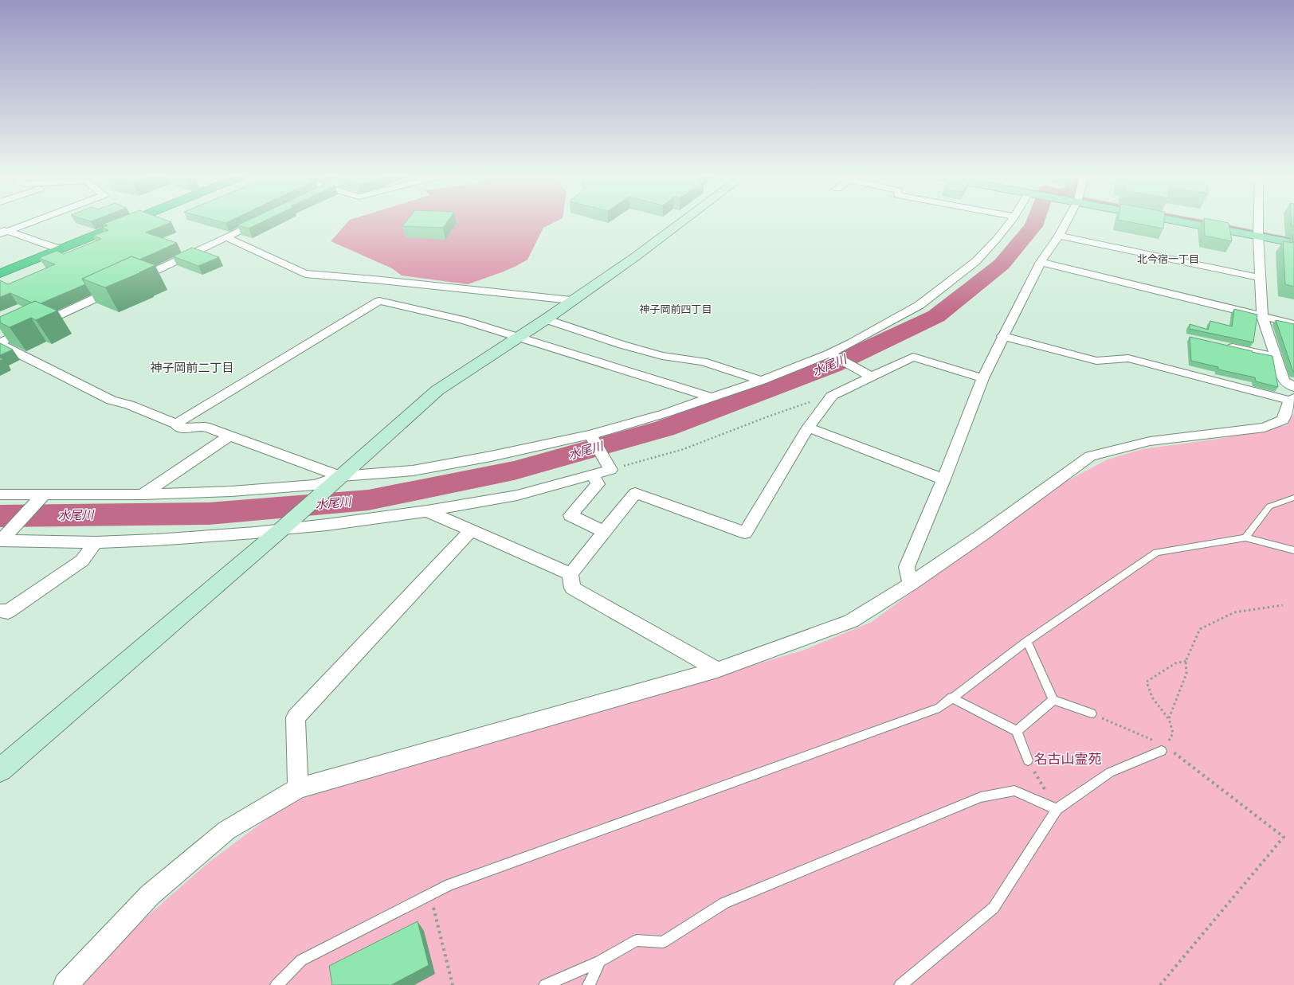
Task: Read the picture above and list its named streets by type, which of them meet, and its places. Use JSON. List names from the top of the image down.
{
  "districts": ["北今宿一丁目", "神子岡前四丁目", "神子岡前二丁目"],
  "water": ["水尾川"],
  "parks": ["名古山霊苑"]
}
